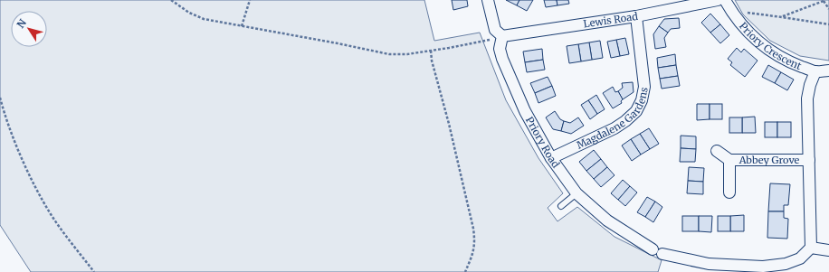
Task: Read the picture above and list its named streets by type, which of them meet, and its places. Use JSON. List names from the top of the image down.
{
  "streets": {
    "street": [
      "Lewis Road",
      "Priory Crescent",
      "Magdalene Gardens",
      "Priory Road",
      "Abbey Grove"
    ]
  },
  "crossings": [
    ["Lewis Road", "Magdalene Gardens"],
    ["Lewis Road", "Priory Road"],
    ["Magdalene Gardens", "Priory Road"]
  ],
  "north": "top left"
}
